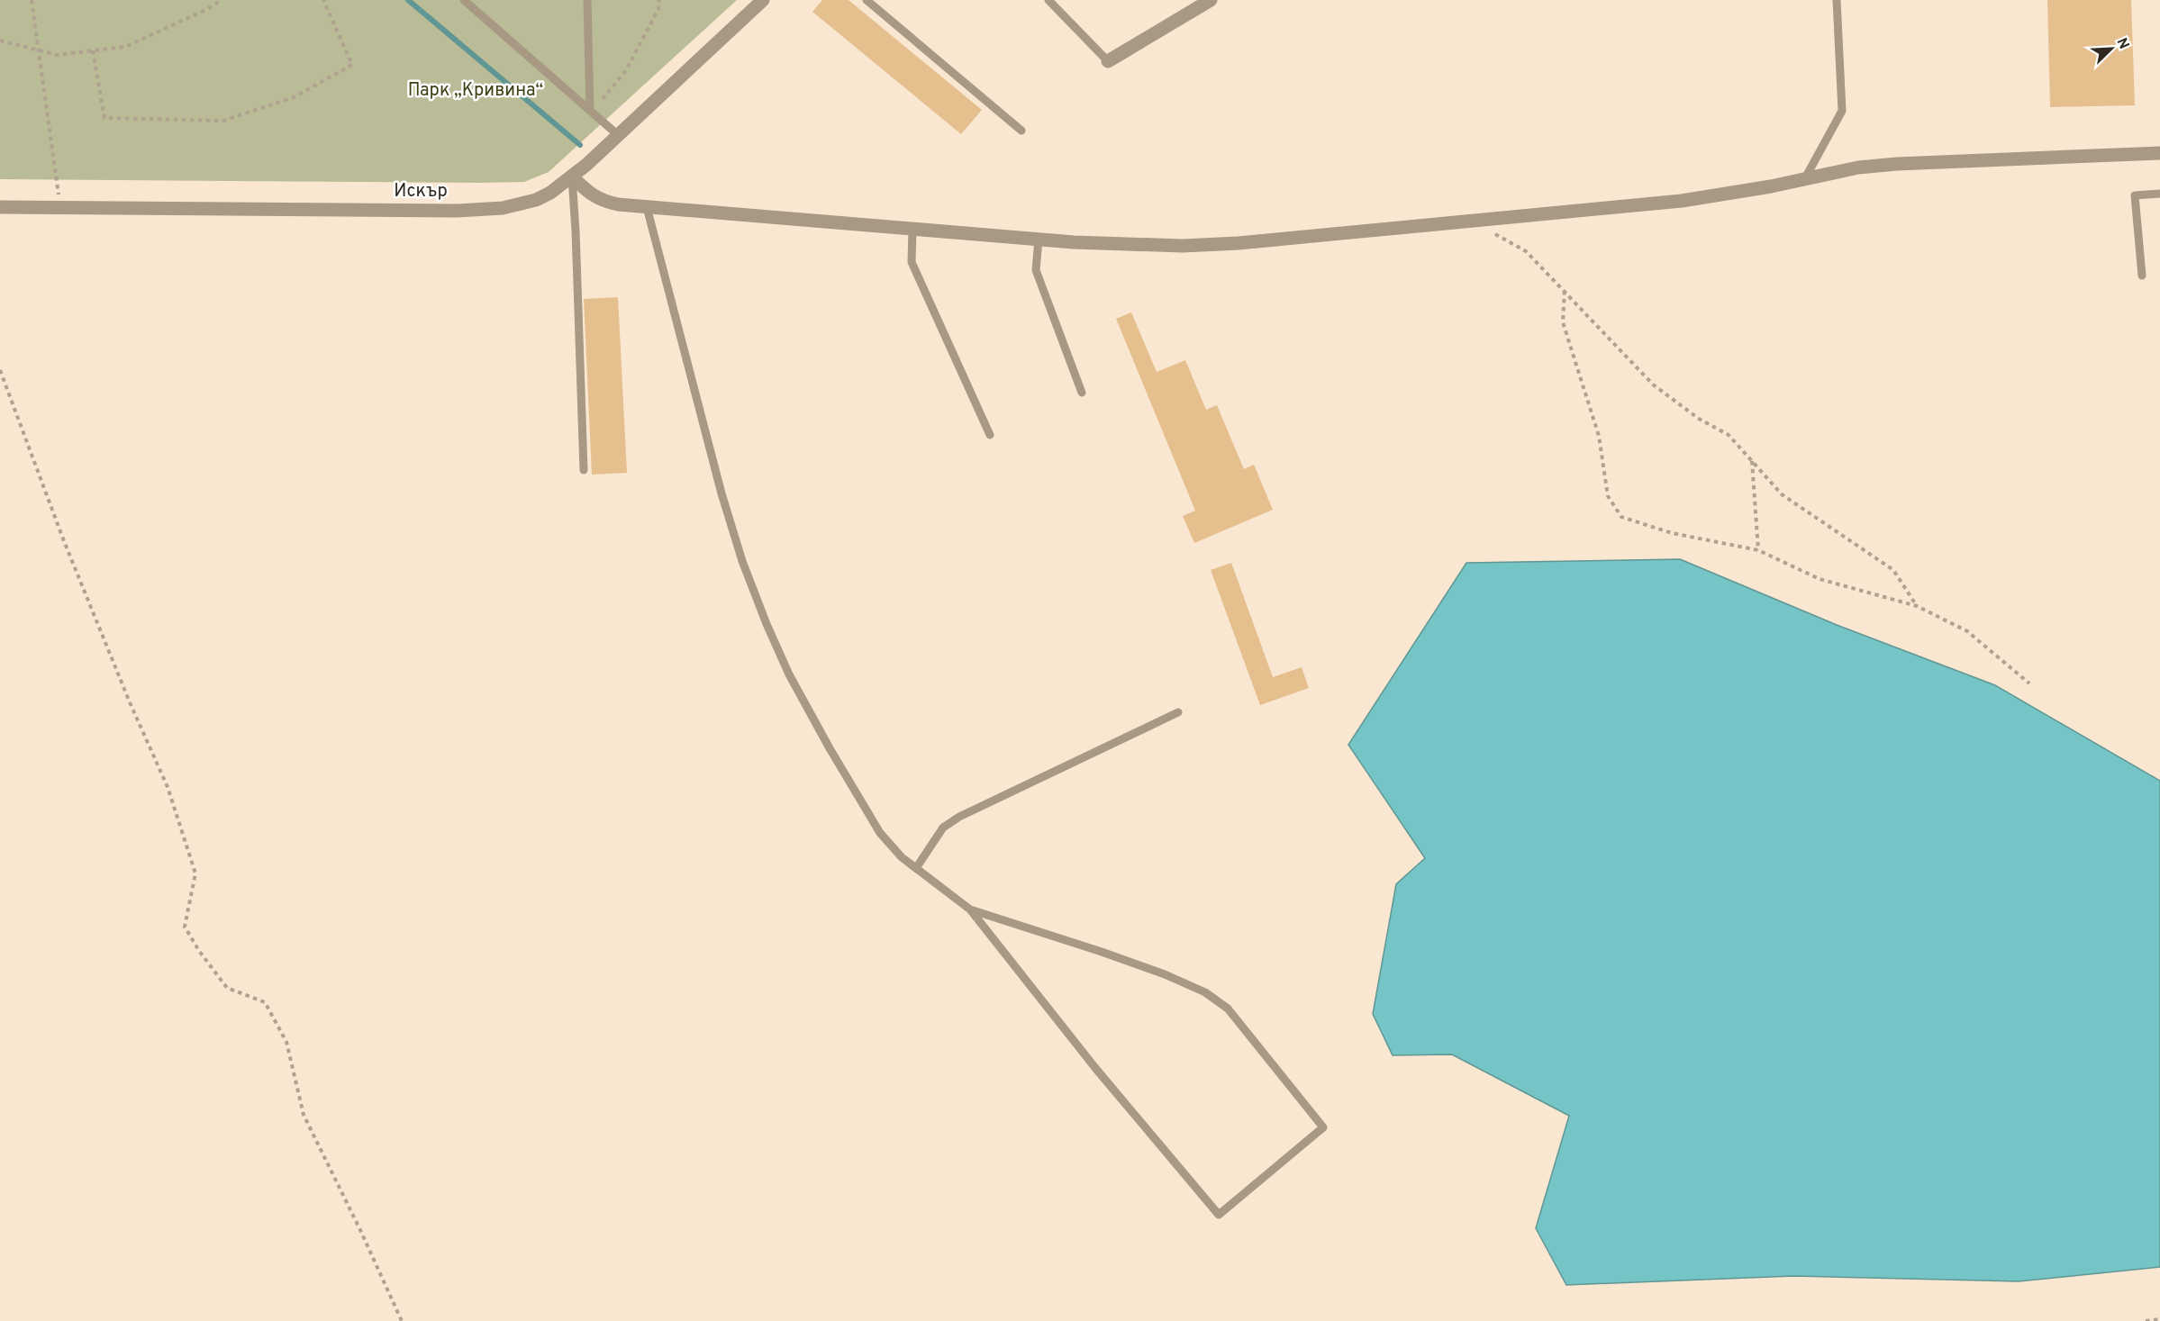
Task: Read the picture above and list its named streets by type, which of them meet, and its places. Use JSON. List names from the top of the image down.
{
  "streets": {
    "street": ["Искър"]
  },
  "parks": ["Парк „Кривина“"],
  "north": "top right"
}
